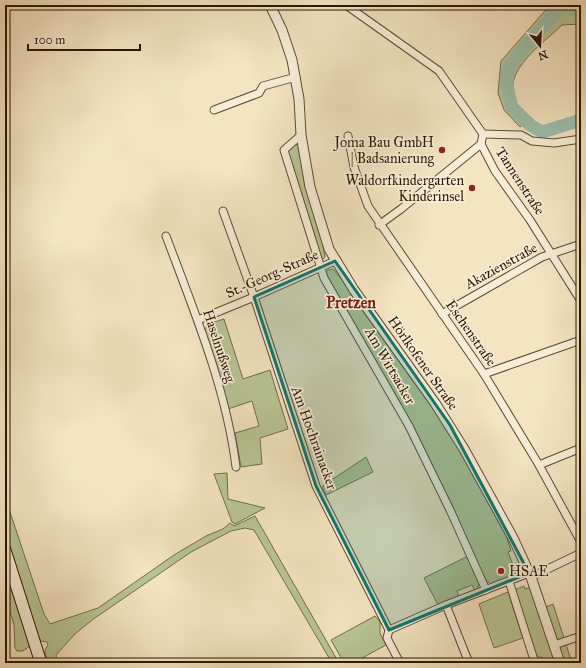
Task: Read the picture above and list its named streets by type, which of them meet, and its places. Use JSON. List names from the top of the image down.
{
  "streets": {
    "street": [
      "Tannenstraße",
      "Akazienstraße",
      "St.-Georg-Straße",
      "Eschenstraße",
      "Haselnußweg",
      "Hörlkofener Straße",
      "Am Wirtsacker",
      "Am Hochrainacker"
    ]
  },
  "crossings": [
    ["Tannenstraße", "Akazienstraße"],
    ["Akazienstraße", "Eschenstraße"],
    ["St.-Georg-Straße", "Haselnußweg"],
    ["St.-Georg-Straße", "Hörlkofener Straße"],
    ["St.-Georg-Straße", "Am Wirtsacker"],
    ["St.-Georg-Straße", "Am Hochrainacker"],
    ["Hörlkofener Straße", "Am Wirtsacker"]
  ],
  "districts": ["Pretzen"],
  "places": ["Joma Bau GmbH | Badsanierung", "Waldorfkindergarten Kinderinsel", "HSAE"],
  "scale_bar": "100 m",
  "north": "bottom"
}
